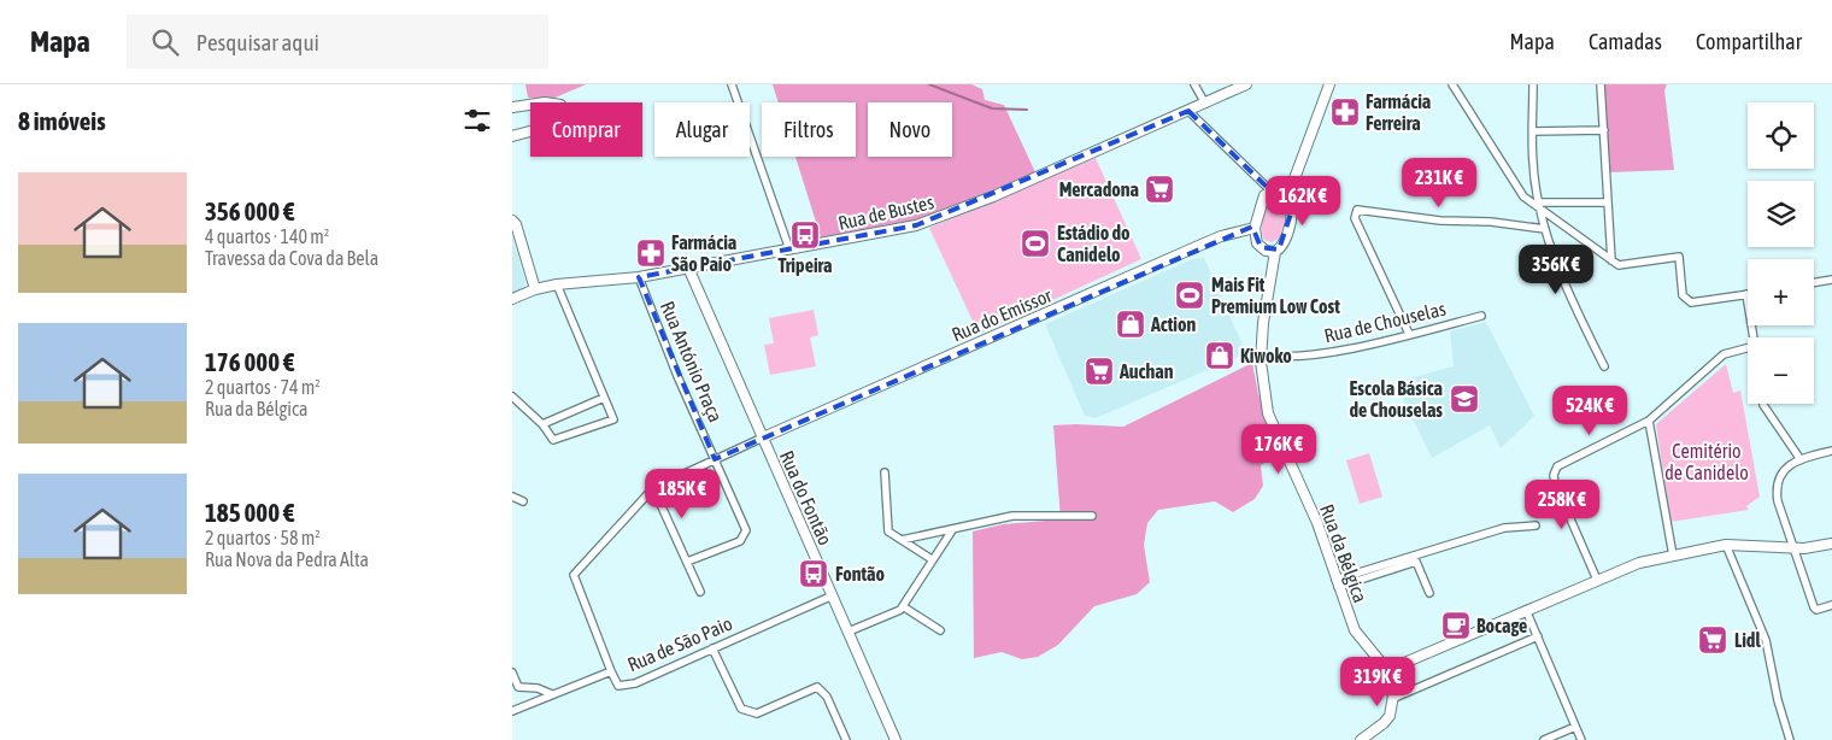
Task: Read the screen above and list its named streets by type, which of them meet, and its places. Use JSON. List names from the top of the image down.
{
  "streets": {
    "main road": [
      "Rua de Bustes",
      "Rua do Emissor",
      "Rua do Fontão",
      "Rua da Bélgica"
    ],
    "street": ["Rua de Chouselas", "Rua António Praça", "Rua de São Paio"]
  },
  "crossings": [
    ["Rua de Bustes", "Rua António Praça"],
    ["Rua de Bustes", "Rua do Fontão"],
    ["Rua do Emissor", "Rua do Fontão"],
    ["Rua de Chouselas", "Rua da Bélgica"],
    ["Rua do Fontão", "Rua de São Paio"]
  ],
  "parks": ["Cemitério de Canidelo"],
  "places": {
    "pharmacy": ["Farmácia Ferreira", "Farmácia São Paio"],
    "supermarket": ["Mercadona", "Auchan", "Lidl"],
    "bus stop": ["Tripeira", "Fontão"],
    "sports": ["Estádio do Canidelo", "Mais Fit Premium Low Cost"],
    "shop": ["Action", "Kiwoko"],
    "school or university": ["Escola Básica de Chouselas"],
    "cafe": ["Bocage"]
  },
  "page": {
    "header": "Mapa",
    "search": "Pesquisar aqui",
    "nav": ["Mapa", "Camadas", "Compartilhar"],
    "heading": "8 imóveis",
    "map_buttons": ["+", "−"],
    "chip": [
      "Comprar",
      "Alugar",
      "Filtros",
      "Novo"
    ],
    "list": [
      {
        "name": "356 000 €",
        "note": "4 quartos · 140 m² · Travessa da Cova da Bela"
      },
      {
        "name": "176 000 €",
        "note": "2 quartos · 74 m² · Rua da Bélgica"
      },
      {
        "name": "185 000 €",
        "note": "2 quartos · 58 m² · Rua Nova da Pedra Alta"
      }
    ],
    "price": [
      "231K €",
      "162K €",
      "356K €",
      "524K €",
      "176K €",
      "185K €",
      "258K €",
      "319K €"
    ]
  }
}
